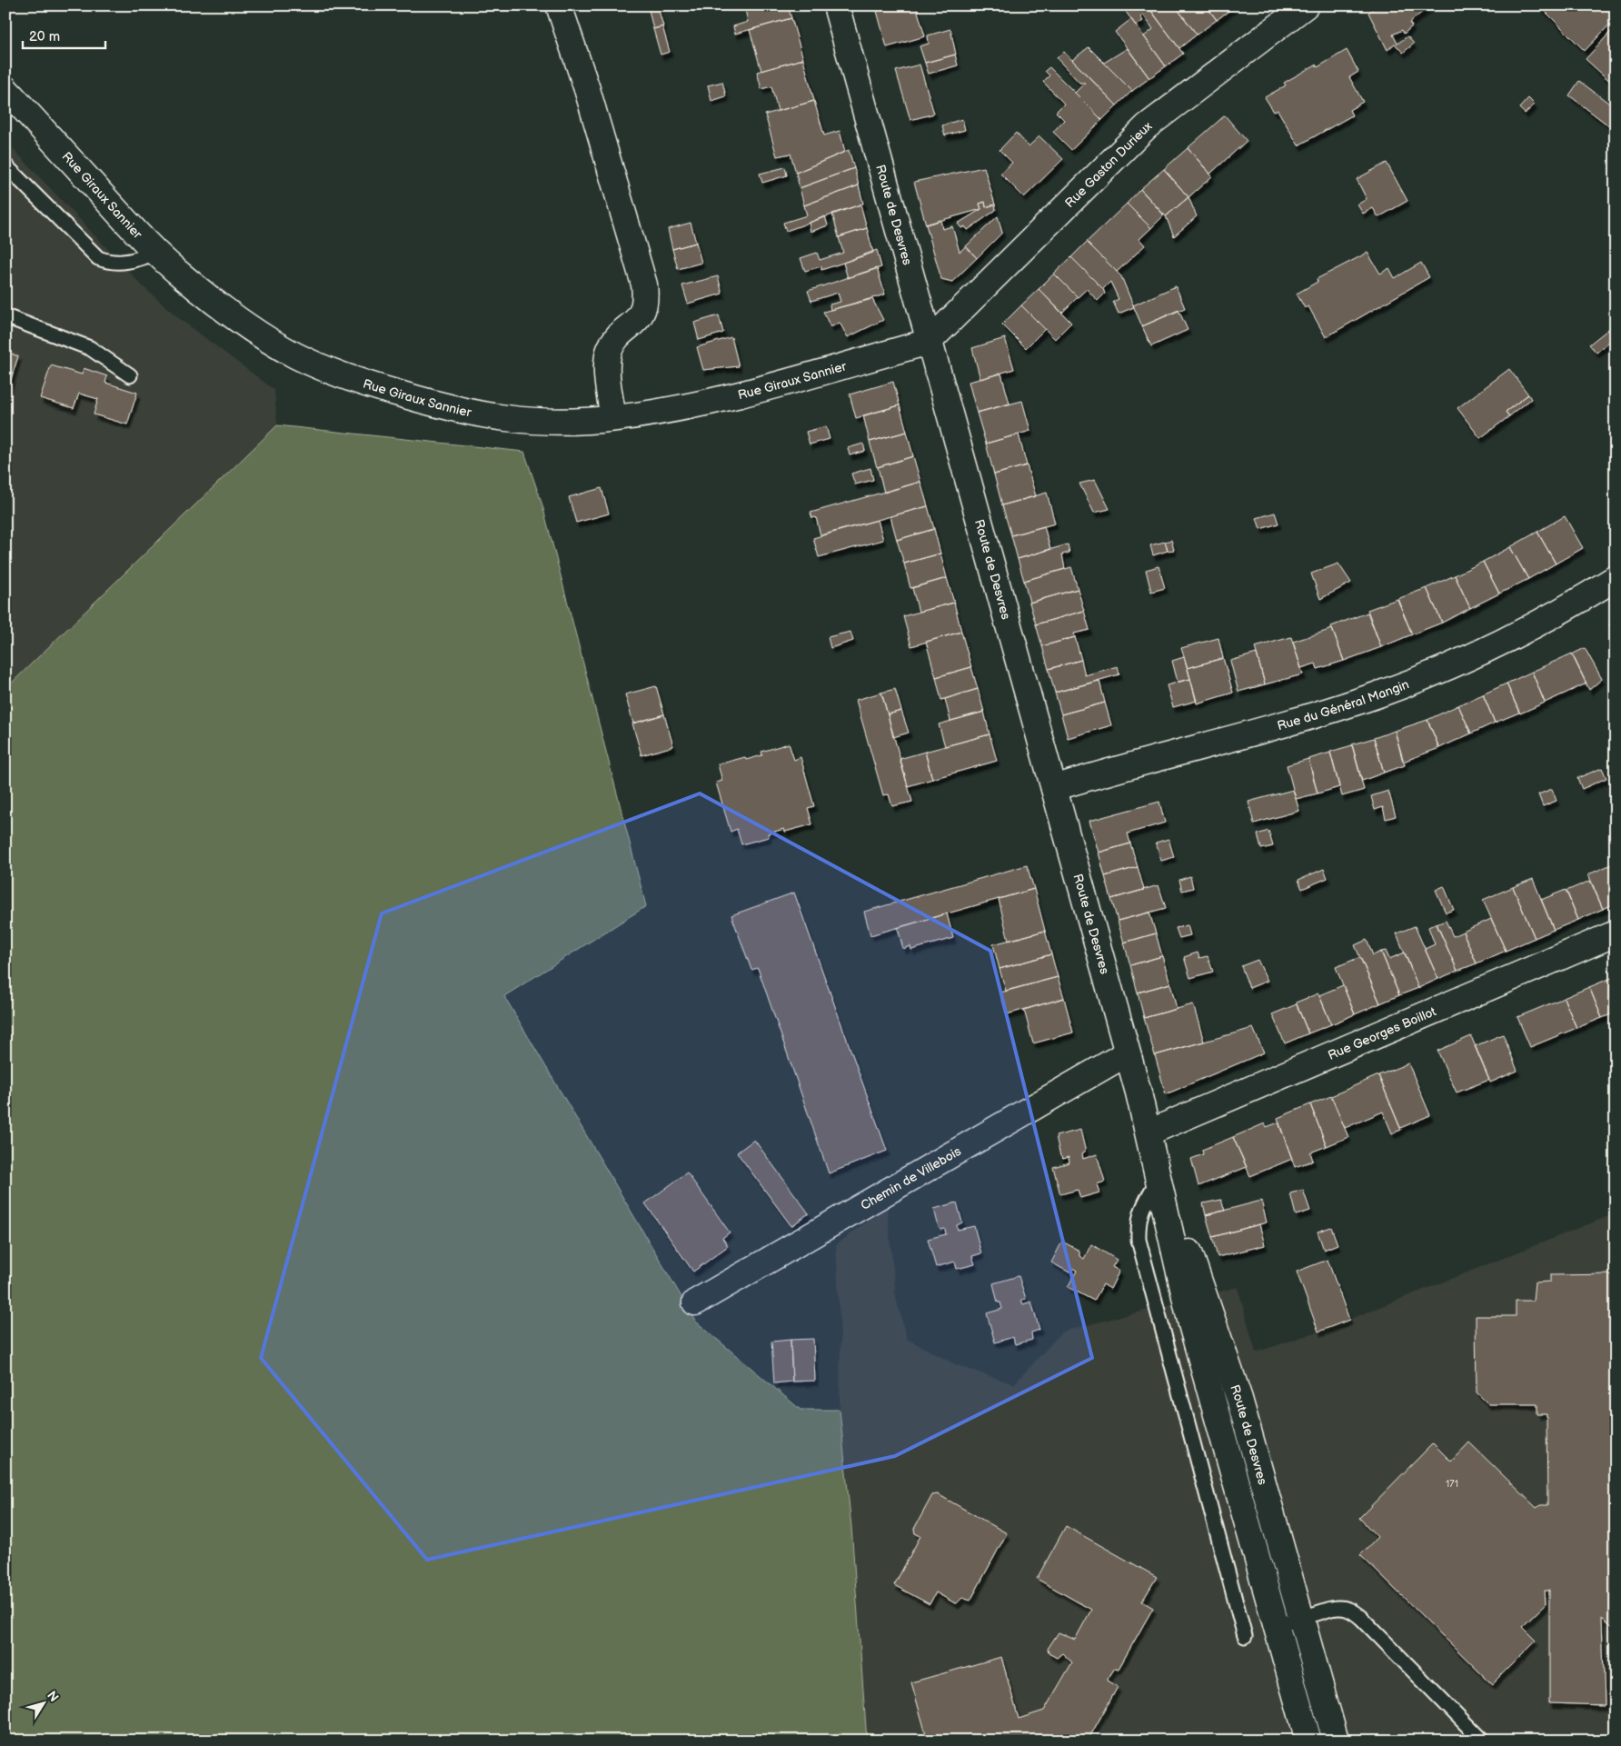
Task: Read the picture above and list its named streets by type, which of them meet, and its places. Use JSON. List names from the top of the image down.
{
  "streets": {
    "street": [
      "Rue Gaston Durieux",
      "Rue Giraux Sannier",
      "Route de Desvres",
      "Rue du Général Mangin",
      "Rue Georges Boillot",
      "Chemin de Villebois"
    ]
  },
  "crossings": [
    ["Rue Gaston Durieux", "Rue Giraux Sannier"],
    ["Rue Gaston Durieux", "Route de Desvres"],
    ["Rue Giraux Sannier", "Route de Desvres"],
    ["Route de Desvres", "Rue du Général Mangin"],
    ["Route de Desvres", "Rue Georges Boillot"],
    ["Route de Desvres", "Chemin de Villebois"]
  ],
  "house_numbers": ["171"],
  "scale_bar": "20 m",
  "north": "top right"
}
